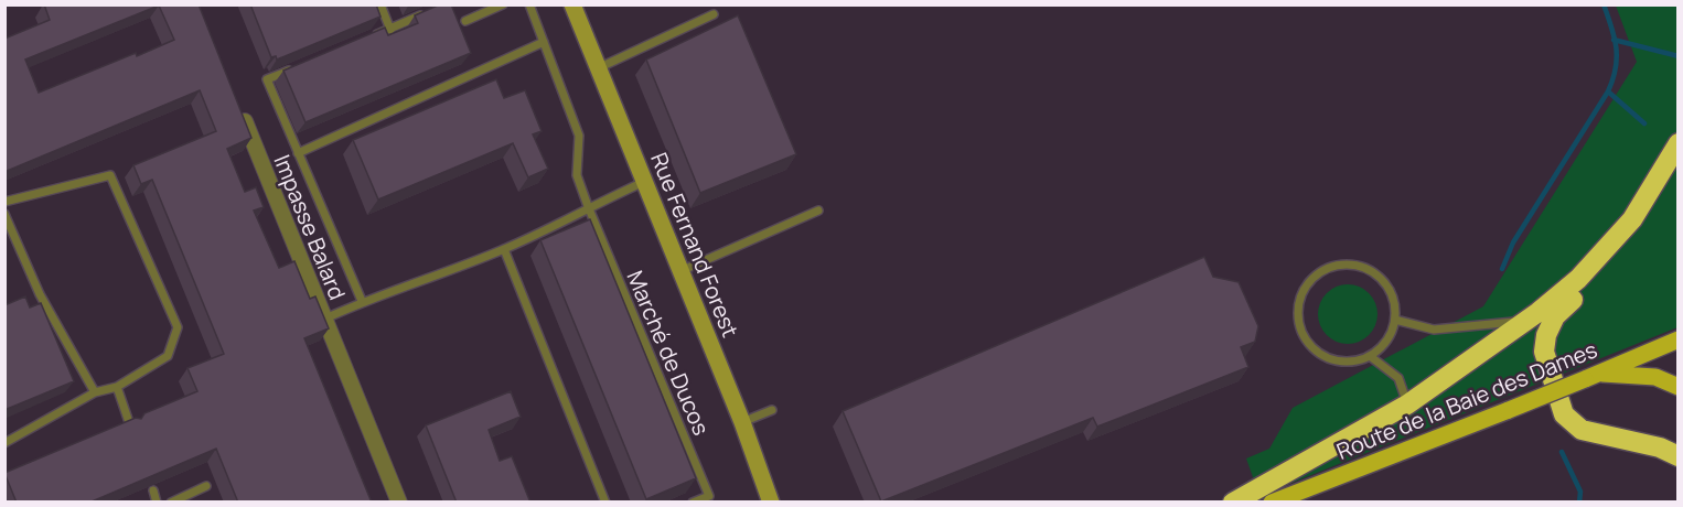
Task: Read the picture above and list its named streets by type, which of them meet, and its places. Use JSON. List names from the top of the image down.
{
  "streets": {
    "main road": ["Route de la Baie des Dames"],
    "street": ["Impasse Balard", "Rue Fernand Forest"],
    "lane": ["Marché de Ducos"]
  }
}
